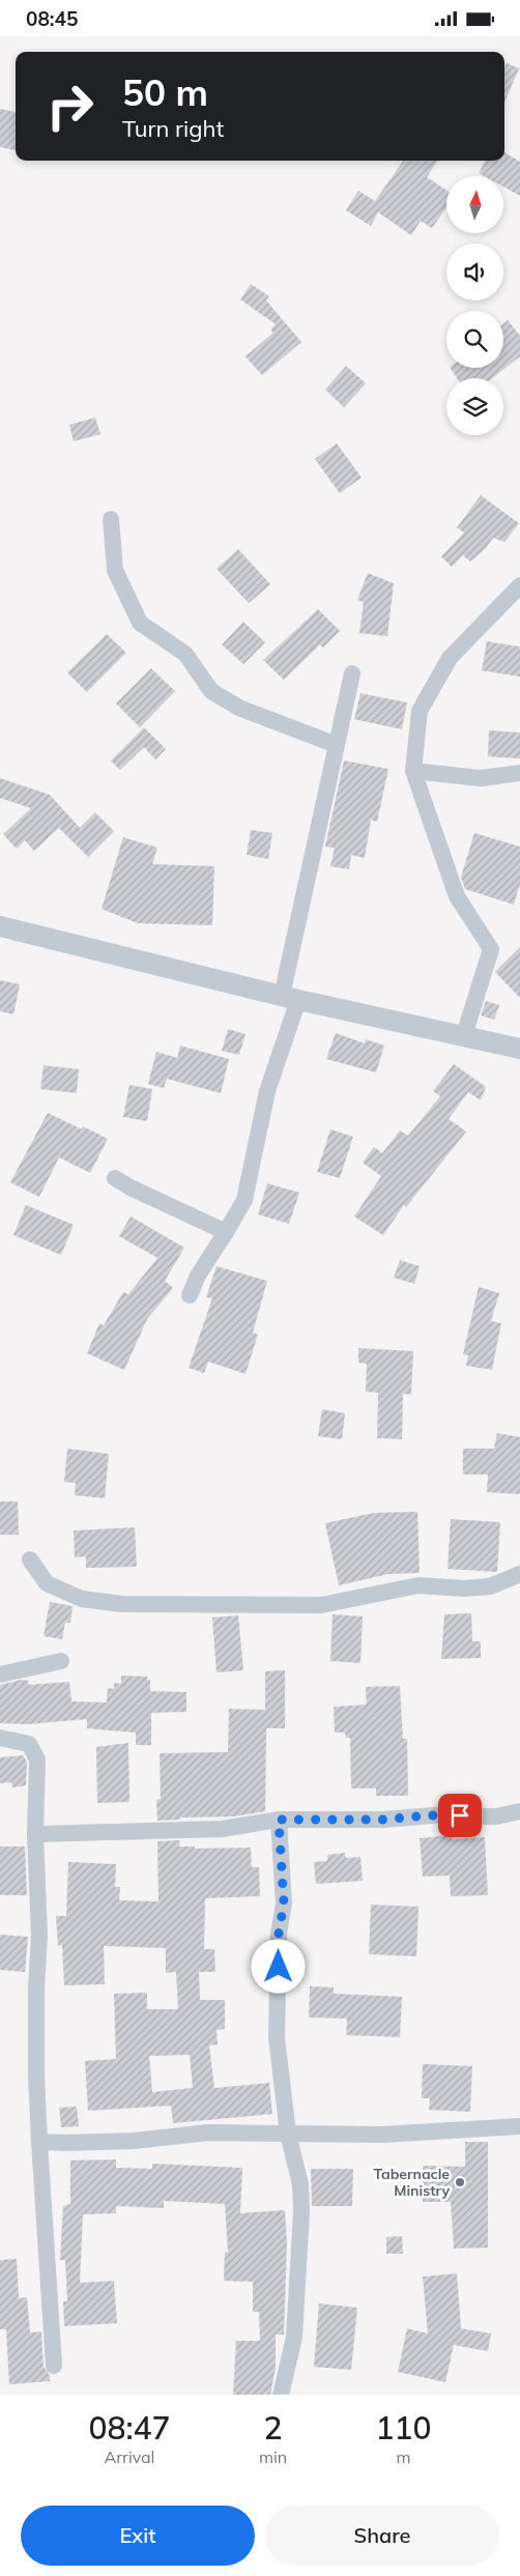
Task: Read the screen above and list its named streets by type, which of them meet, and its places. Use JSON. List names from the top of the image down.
{
  "places": ["Tabernacle Ministry"],
  "north": "top",
  "page": {
    "status": "08:45",
    "turn": ["50 m", "Turn right"],
    "eta": [
      "08:47",
      "Arrival",
      "2",
      "min",
      "110",
      "m"
    ],
    "buttons": ["Exit", "Share"]
  }
}
